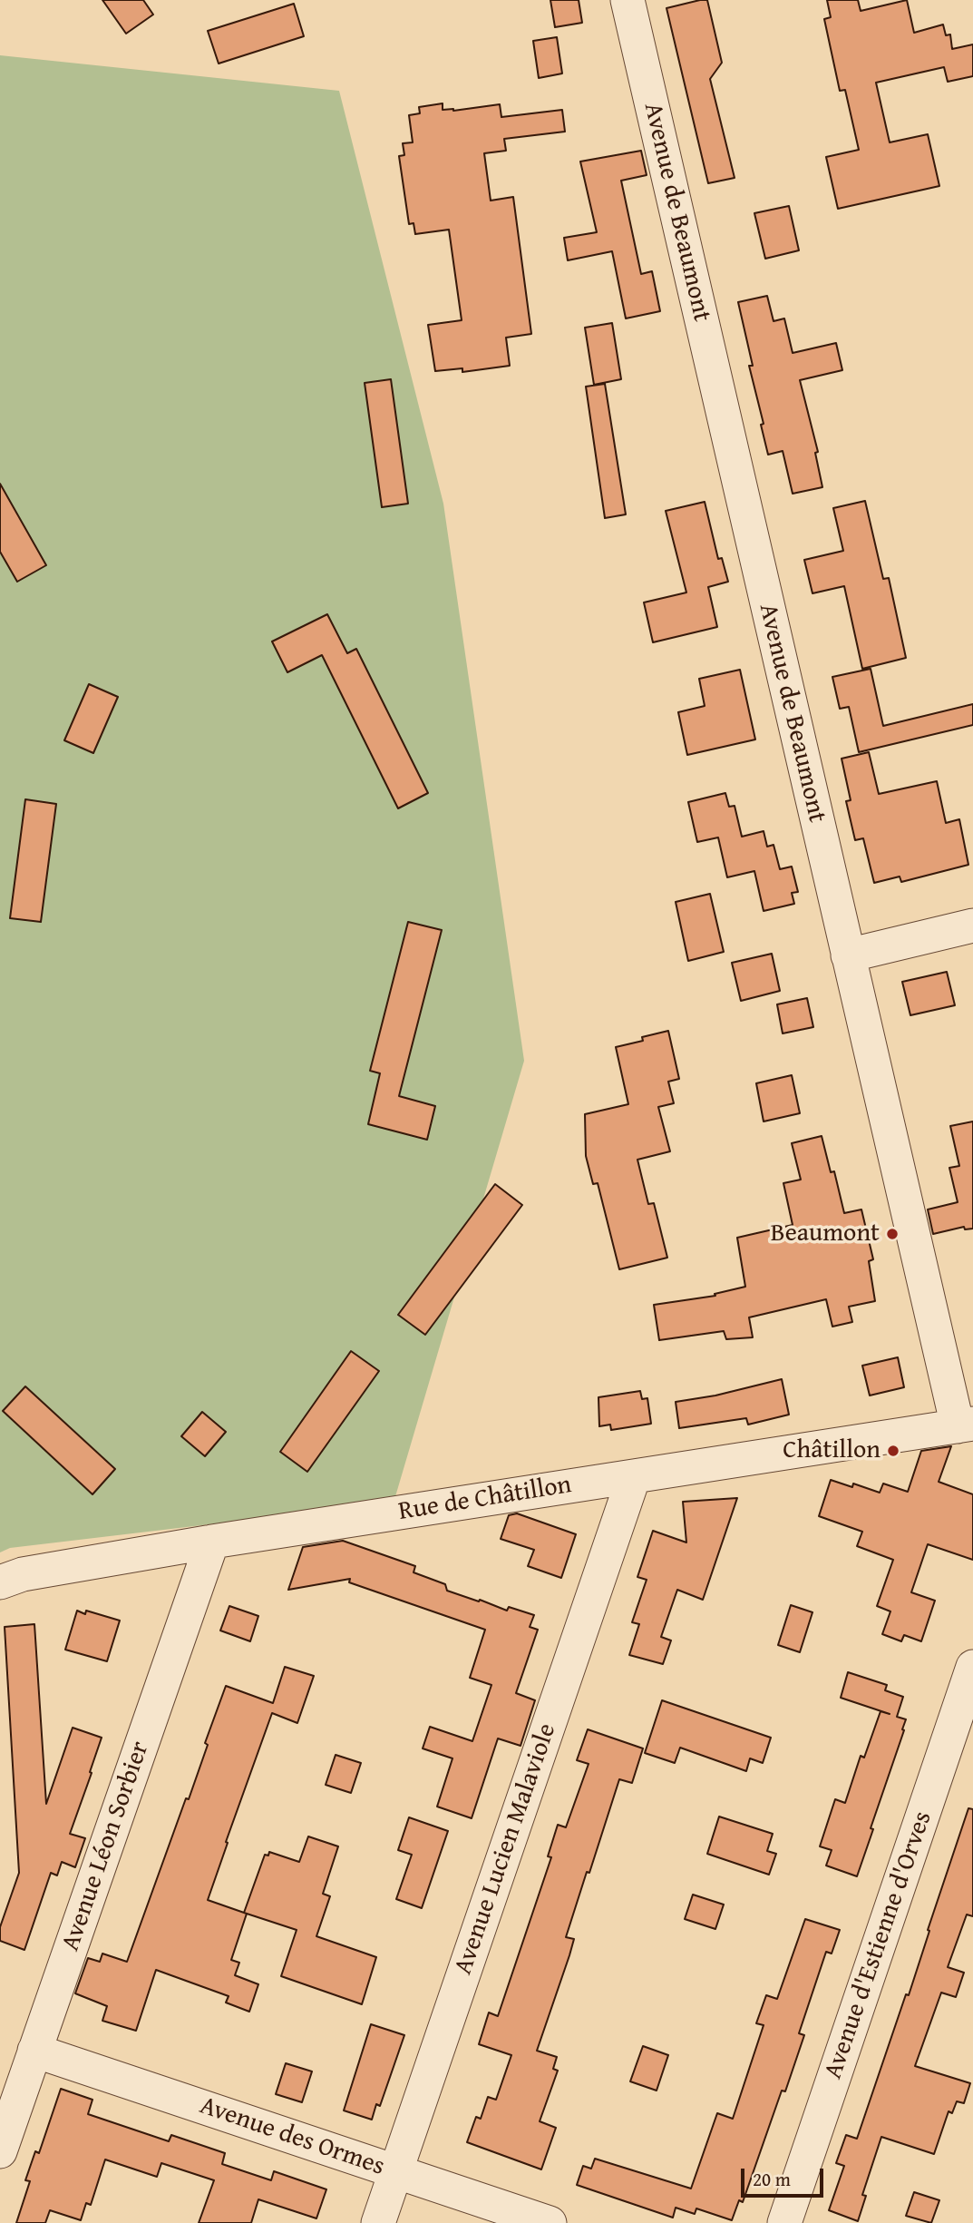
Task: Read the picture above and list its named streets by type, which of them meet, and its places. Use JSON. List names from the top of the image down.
{
  "streets": {
    "street": [
      "Avenue de Beaumont",
      "Rue de Châtillon",
      "Avenue Léon Sorbier",
      "Avenue Lucien Malaviole",
      "Avenue d'Estienne d'Orves",
      "Avenue des Ormes"
    ]
  },
  "crossings": [
    ["Avenue de Beaumont", "Rue de Châtillon"],
    ["Rue de Châtillon", "Avenue Léon Sorbier"],
    ["Rue de Châtillon", "Avenue Lucien Malaviole"],
    ["Avenue Léon Sorbier", "Avenue des Ormes"],
    ["Avenue Lucien Malaviole", "Avenue des Ormes"]
  ],
  "places": ["Beaumont", "Châtillon"],
  "scale_bar": "20 m"
}
